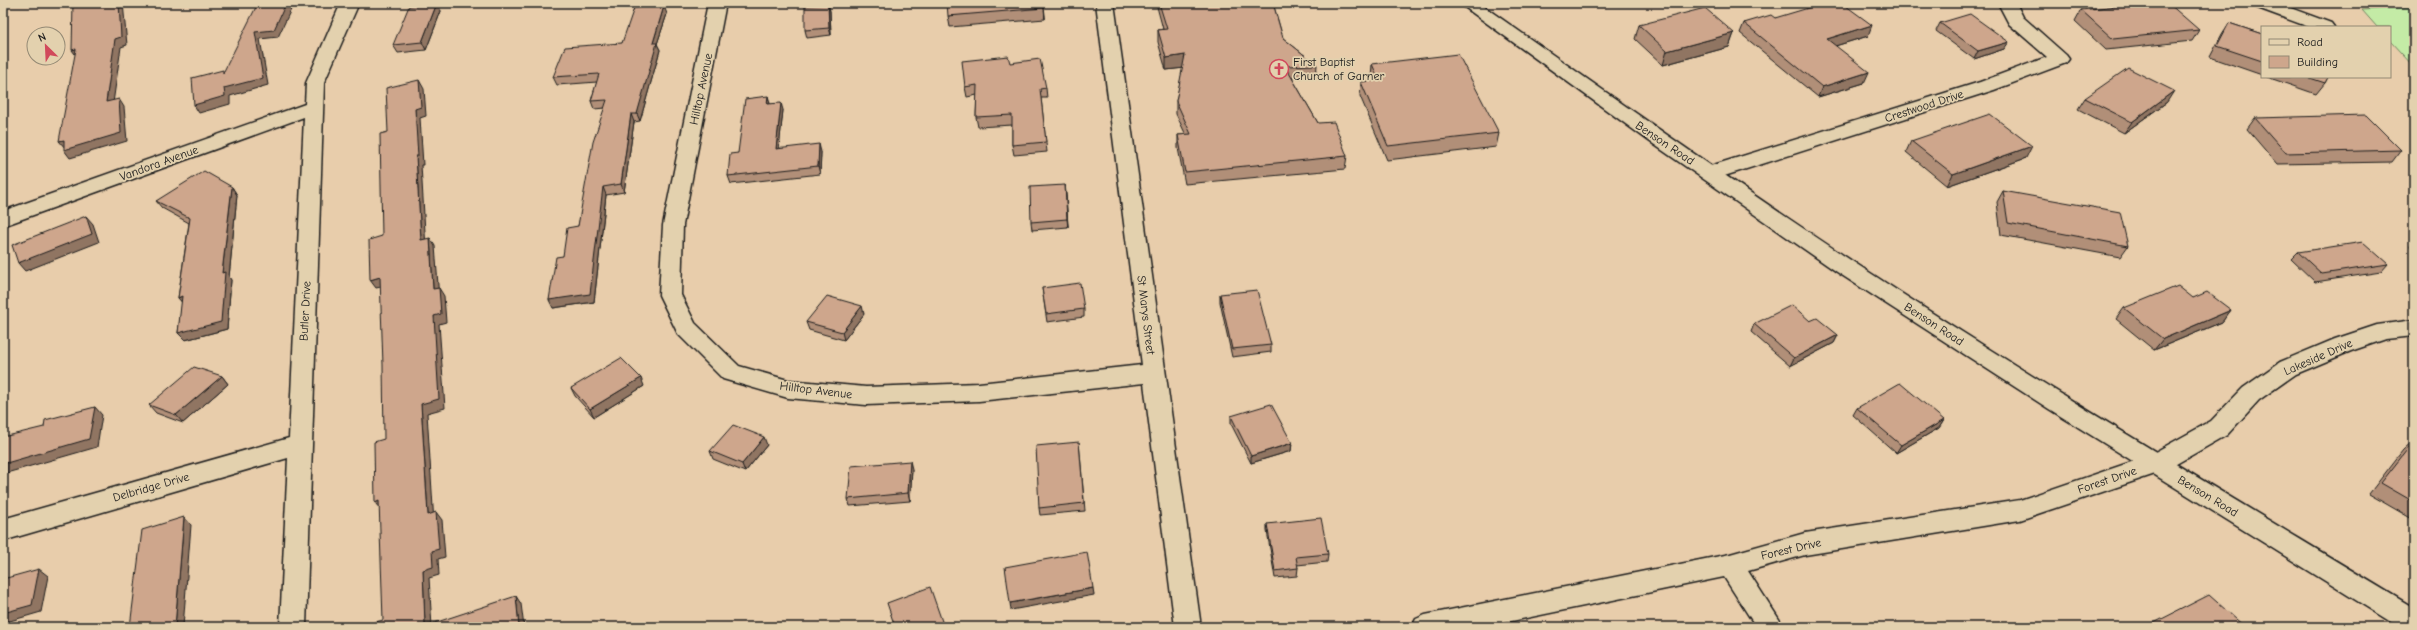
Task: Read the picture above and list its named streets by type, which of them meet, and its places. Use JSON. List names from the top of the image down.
{
  "streets": {
    "street": [
      "Hilltop Avenue",
      "Crestwood Drive",
      "Benson Road",
      "Vandora Avenue",
      "Butler Drive",
      "St Marys Street",
      "Lakeside Drive",
      "Forest Drive",
      "Delbridge Drive"
    ]
  },
  "crossings": [
    ["Hilltop Avenue", "St Marys Street"],
    ["Crestwood Drive", "Benson Road"],
    ["Benson Road", "Lakeside Drive"],
    ["Benson Road", "Forest Drive"],
    ["Vandora Avenue", "Butler Drive"],
    ["Butler Drive", "Delbridge Drive"],
    ["Lakeside Drive", "Forest Drive"]
  ],
  "places": {
    "church": ["First Baptist Church of Garner"]
  },
  "legend": ["Road", "Building"],
  "north": "top left"
}
